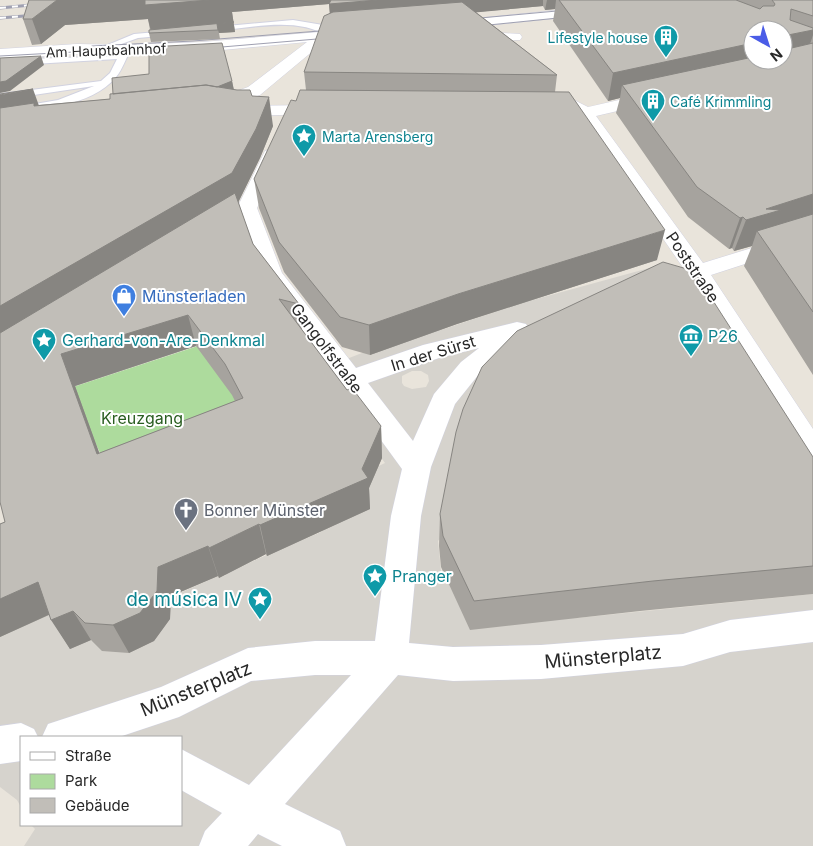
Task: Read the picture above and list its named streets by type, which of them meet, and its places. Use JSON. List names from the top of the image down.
{
  "streets": {
    "street": [
      "Am Hauptbahnhof",
      "Poststraße",
      "Gangolfstraße",
      "In der Sürst",
      "Münsterplatz"
    ]
  },
  "crossings": [
    ["Gangolfstraße", "In der Sürst"],
    ["In der Sürst", "Münsterplatz"]
  ],
  "parks": ["Kreuzgang"],
  "places": {
    "building": ["Lifestyle house", "Café Krimmling"],
    "place": [
      "Marta Arensberg",
      "Gerhard-von-Are-Denkmal",
      "Pranger",
      "de música Ⅳ"
    ],
    "shop": ["Münsterladen"],
    "museum": ["P26"],
    "church": ["Bonner Münster"]
  },
  "legend": ["Straße", "Park", "Gebäude"],
  "north": "bottom right"
}
